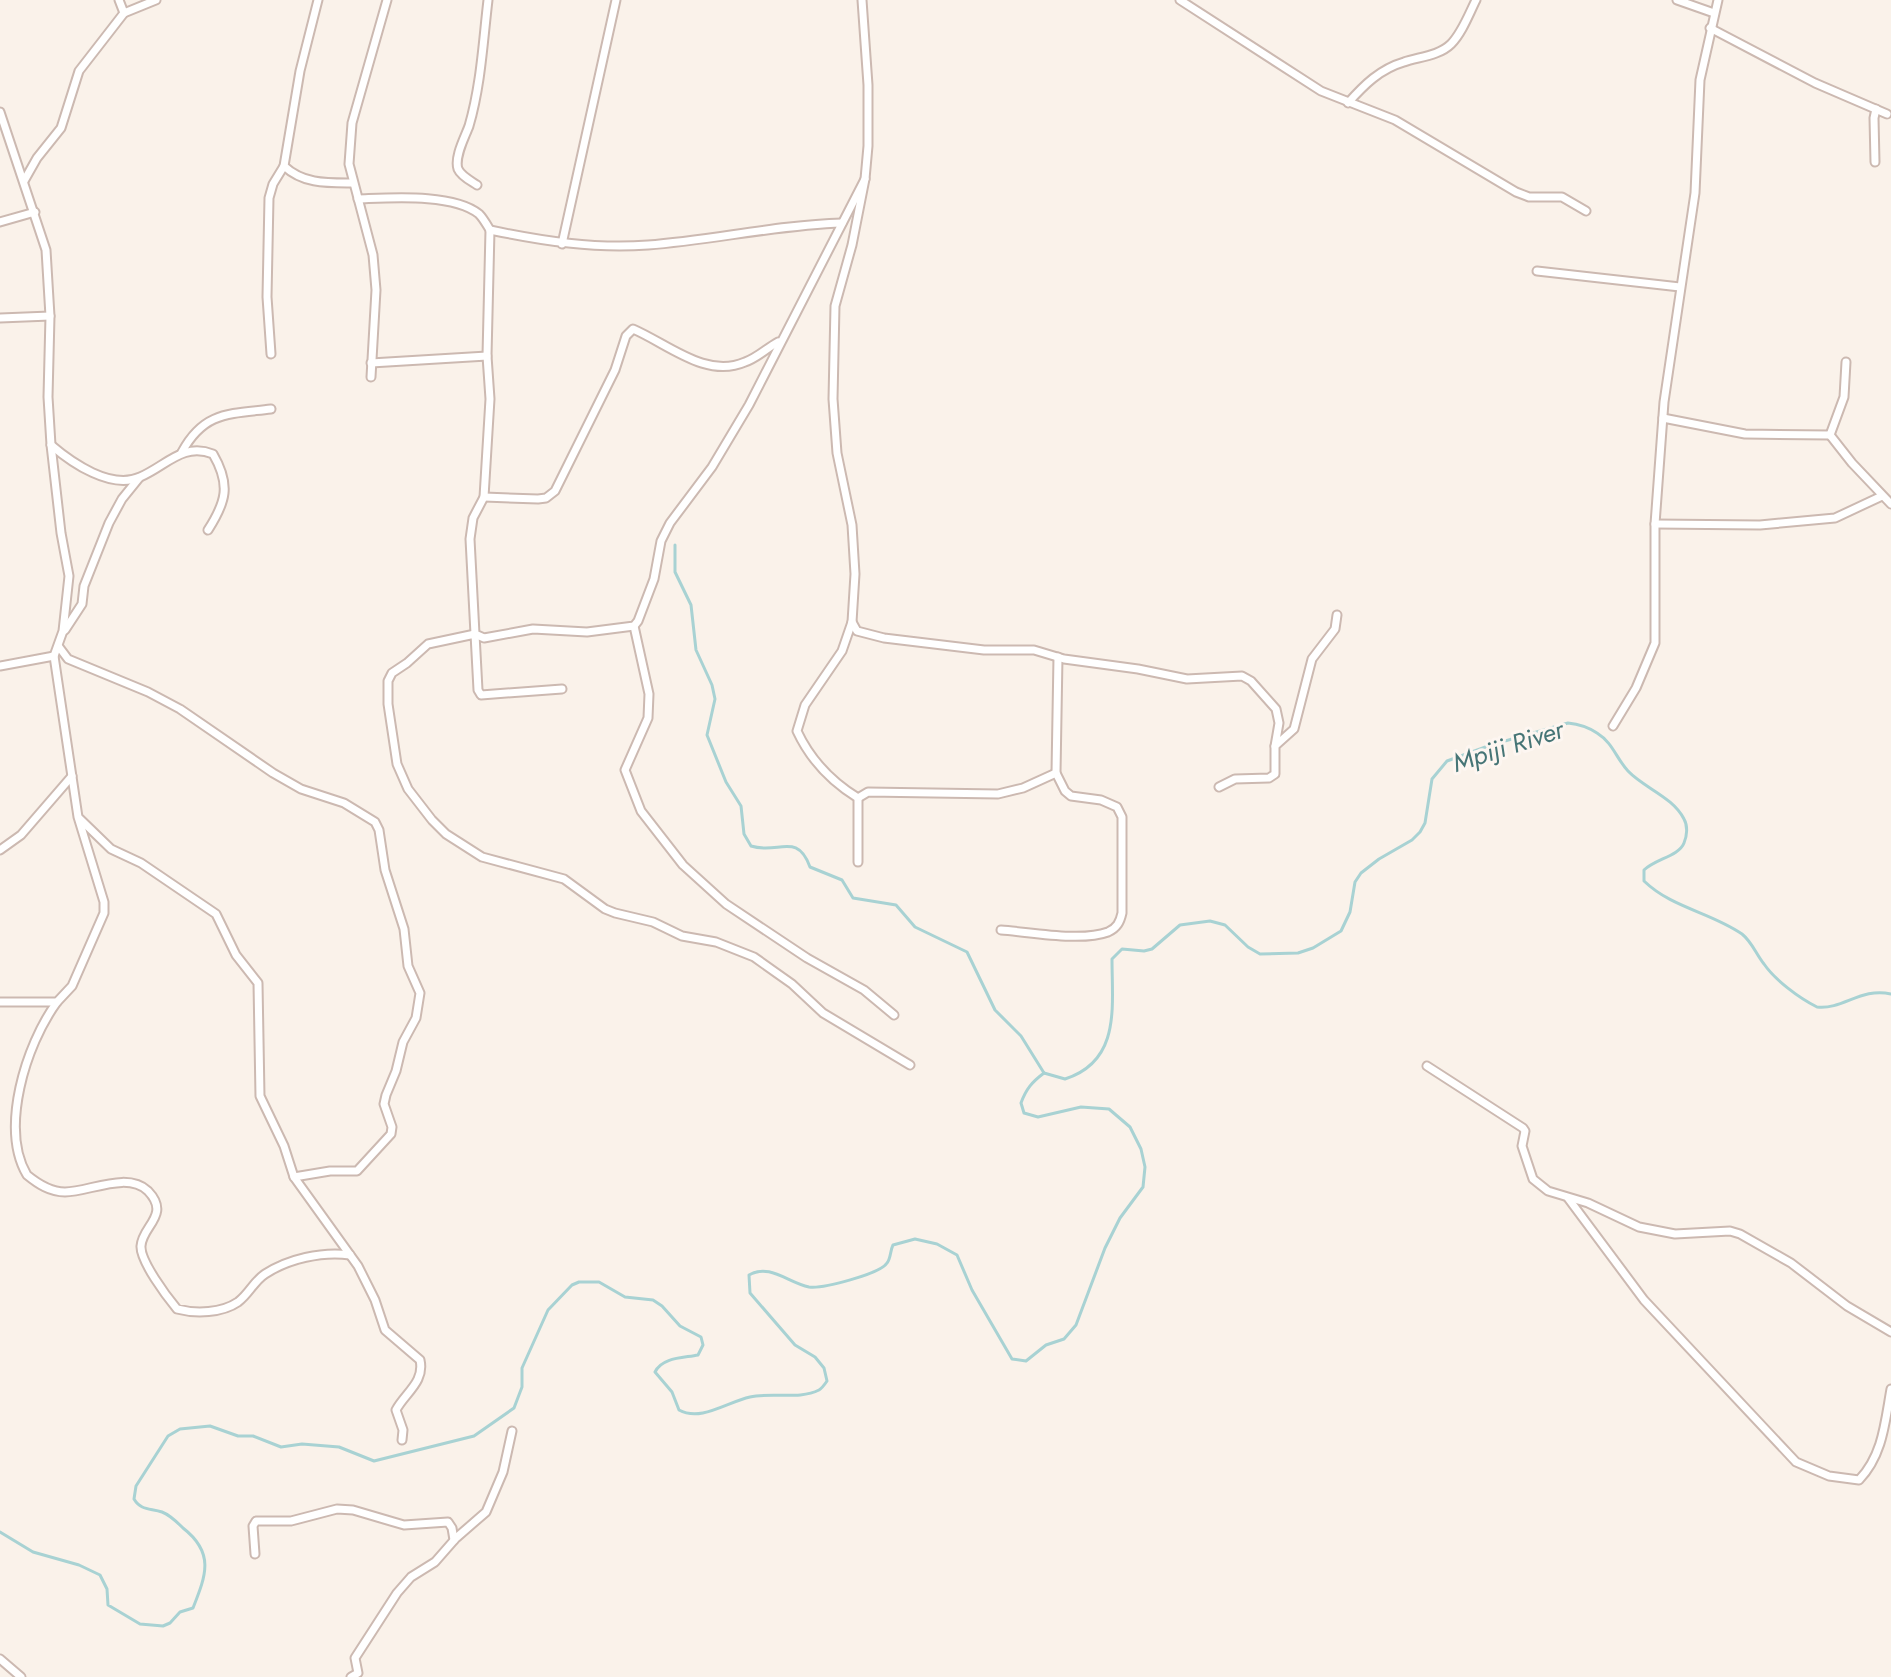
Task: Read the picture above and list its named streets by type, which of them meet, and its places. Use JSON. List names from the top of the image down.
{
  "water": ["Mpiji River"]
}
